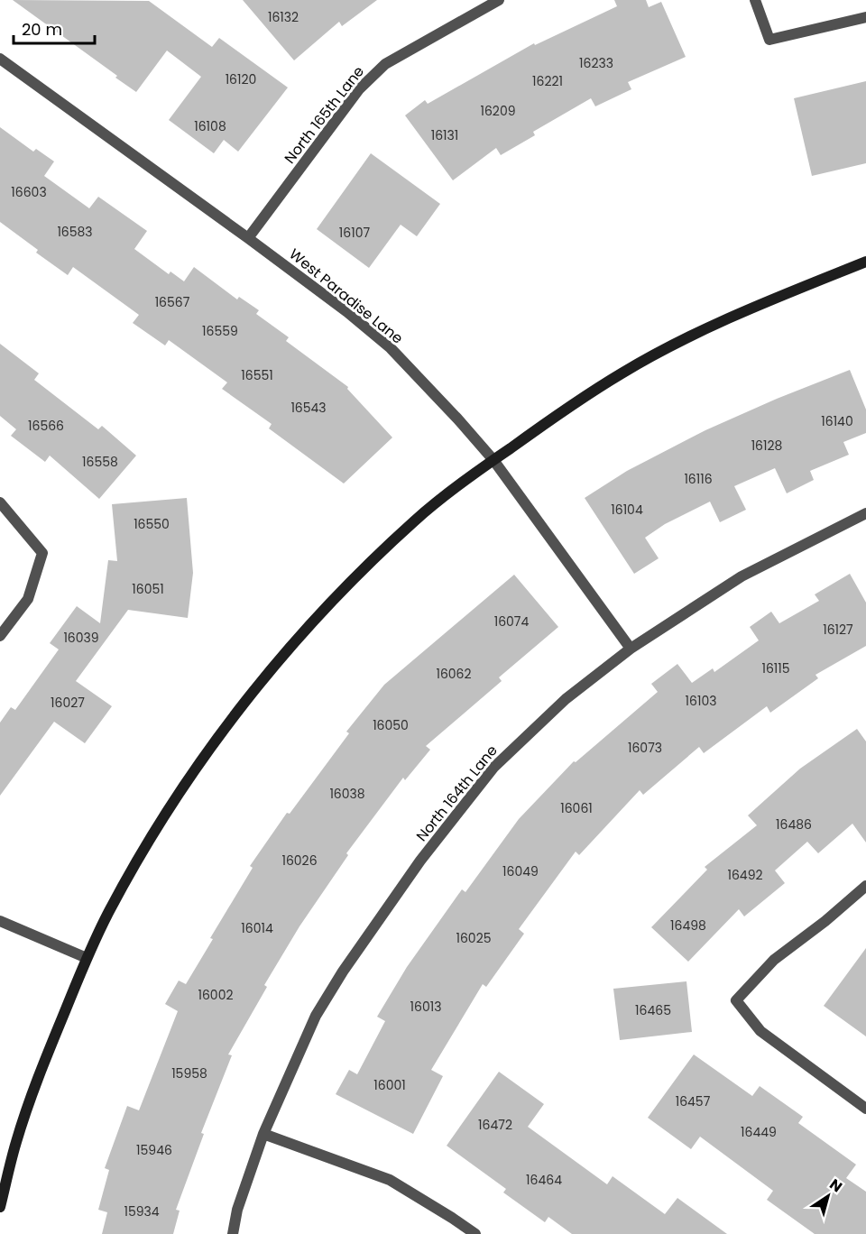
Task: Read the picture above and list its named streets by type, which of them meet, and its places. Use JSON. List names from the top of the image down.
{
  "streets": {
    "street": ["North 165th Lane", "West Paradise Lane", "North 164th Lane"]
  },
  "crossings": [
    ["North 165th Lane", "West Paradise Lane"],
    ["West Paradise Lane", "North 164th Lane"]
  ],
  "house_numbers": [
    "16132",
    "16233",
    "16120",
    "16221",
    "16209",
    "16108",
    "16131",
    "16603",
    "16583",
    "16107",
    "16567",
    "16559",
    "16551",
    "16543",
    "16140",
    "16566",
    "16128",
    "16558",
    "16116",
    "16104",
    "16550",
    "16051",
    "16074",
    "16127",
    "16039",
    "16115",
    "16062",
    "16103",
    "16027",
    "16050",
    "16073",
    "16038",
    "16061",
    "16486",
    "16026",
    "16049",
    "16492",
    "16498",
    "16014",
    "16025",
    "16002",
    "16013",
    "16465",
    "15958",
    "16001",
    "16457",
    "16472",
    "16449",
    "15946",
    "16464",
    "15934"
  ],
  "scale_bar": "20 m",
  "north": "top right"
}
